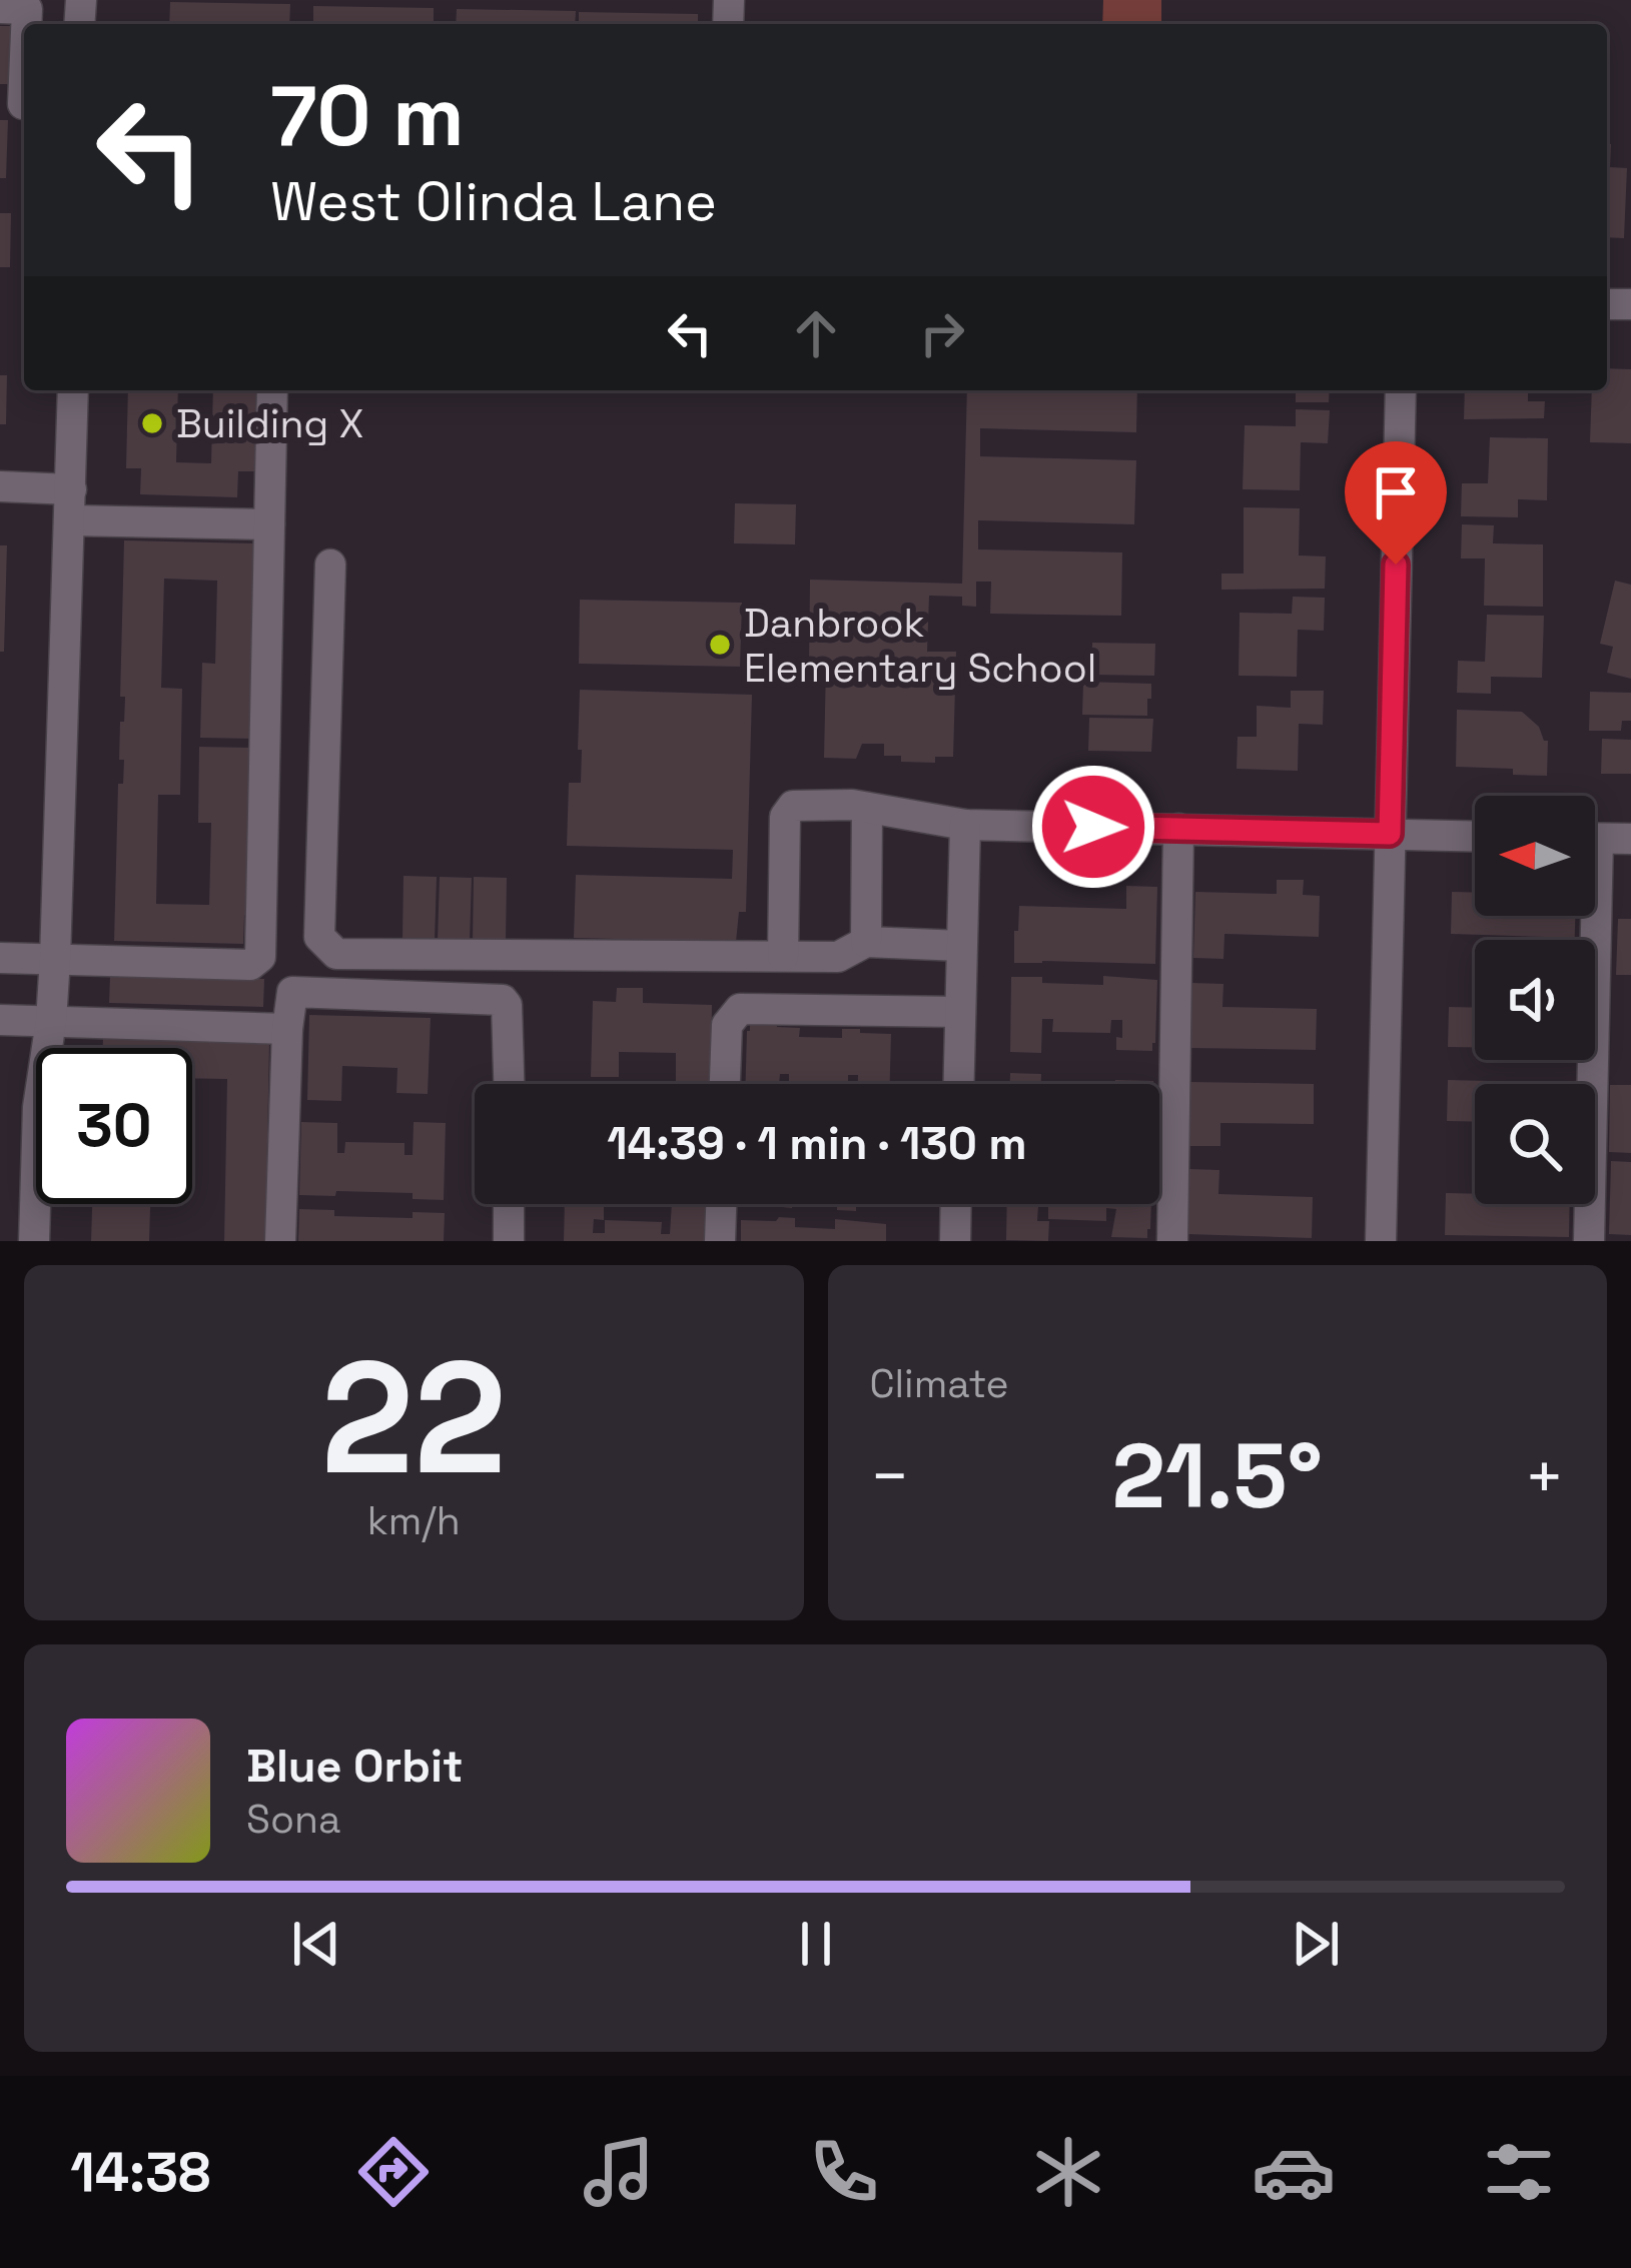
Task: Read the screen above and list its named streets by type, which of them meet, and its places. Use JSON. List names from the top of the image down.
{
  "places": ["Building X", "Danbrook Elementary School"],
  "north": "left",
  "page": {
    "turn": ["70 m", "West Olinda Lane"],
    "limit": "30",
    "trip": "14:39 · 1 min · 130 m",
    "tile": [
      ["22", "km/h"],
      "Climate"
    ],
    "heat": ["−", "21.5°", "+"],
    "song": ["Blue Orbit", "Sona"],
    "tabs": "14:38"
  }
}
